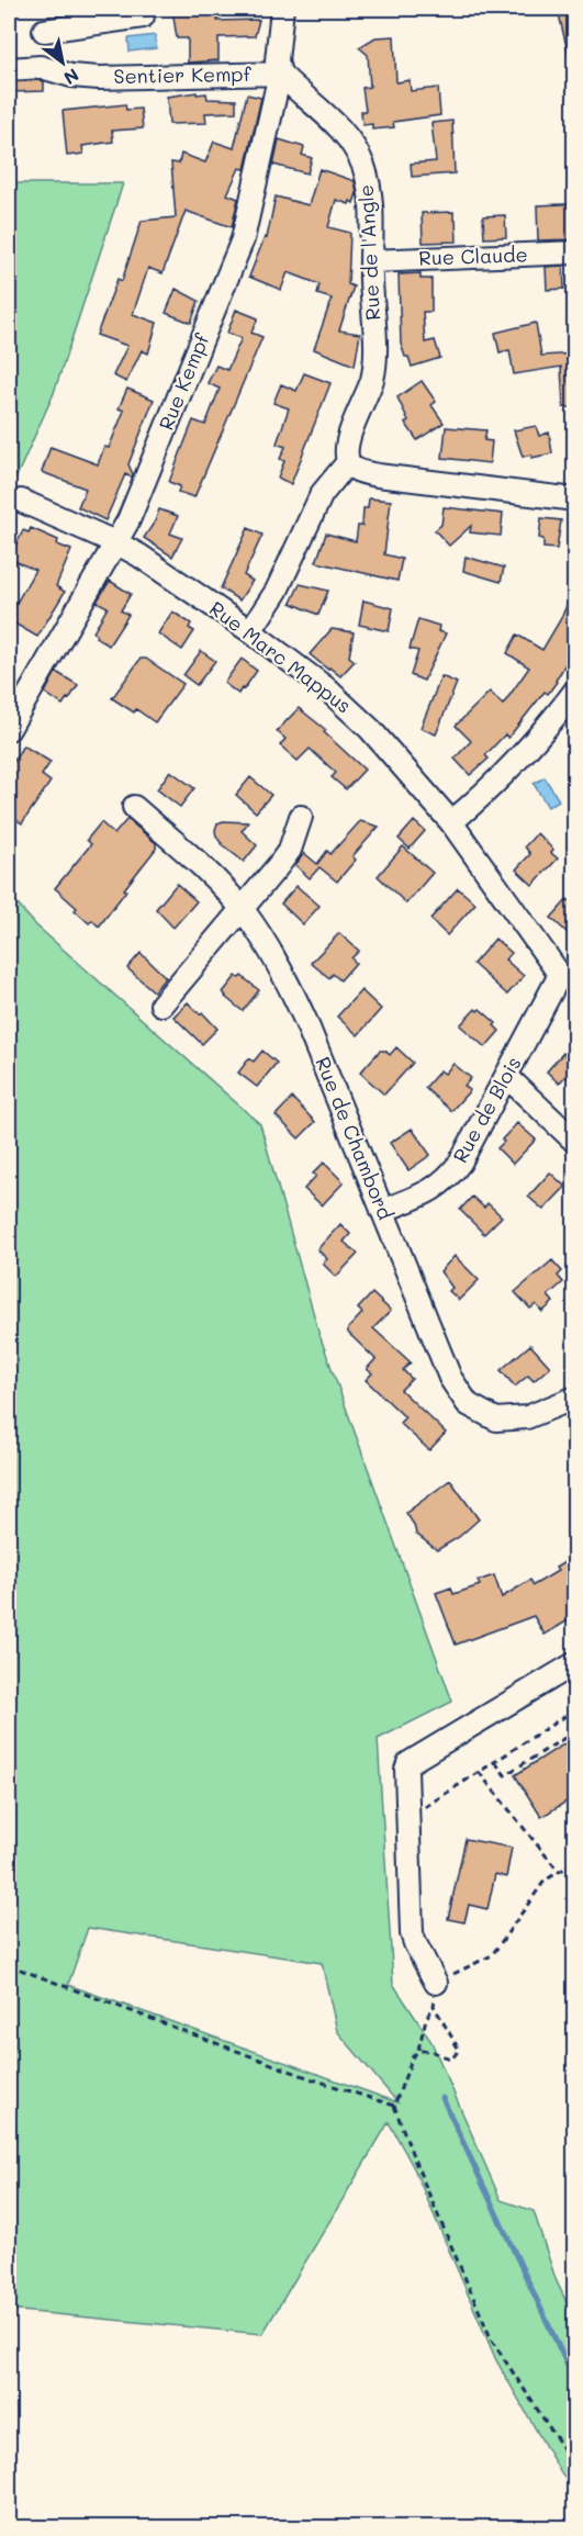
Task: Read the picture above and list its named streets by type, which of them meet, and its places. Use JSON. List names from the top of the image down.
{
  "streets": {
    "street": [
      "Sentier Kempf",
      "Rue de l'Angle",
      "Rue Claude",
      "Rue Kempf",
      "Rue Marc Mappus",
      "Rue de Blois",
      "Rue de Chambord"
    ]
  },
  "crossings": [
    ["Sentier Kempf", "Rue de l'Angle"],
    ["Sentier Kempf", "Rue Kempf"],
    ["Rue de l'Angle", "Rue Claude"],
    ["Rue de l'Angle", "Rue Kempf"],
    ["Rue Kempf", "Rue Marc Mappus"],
    ["Rue Marc Mappus", "Rue de Blois"],
    ["Rue de Blois", "Rue de Chambord"]
  ],
  "north": "bottom right"
}
